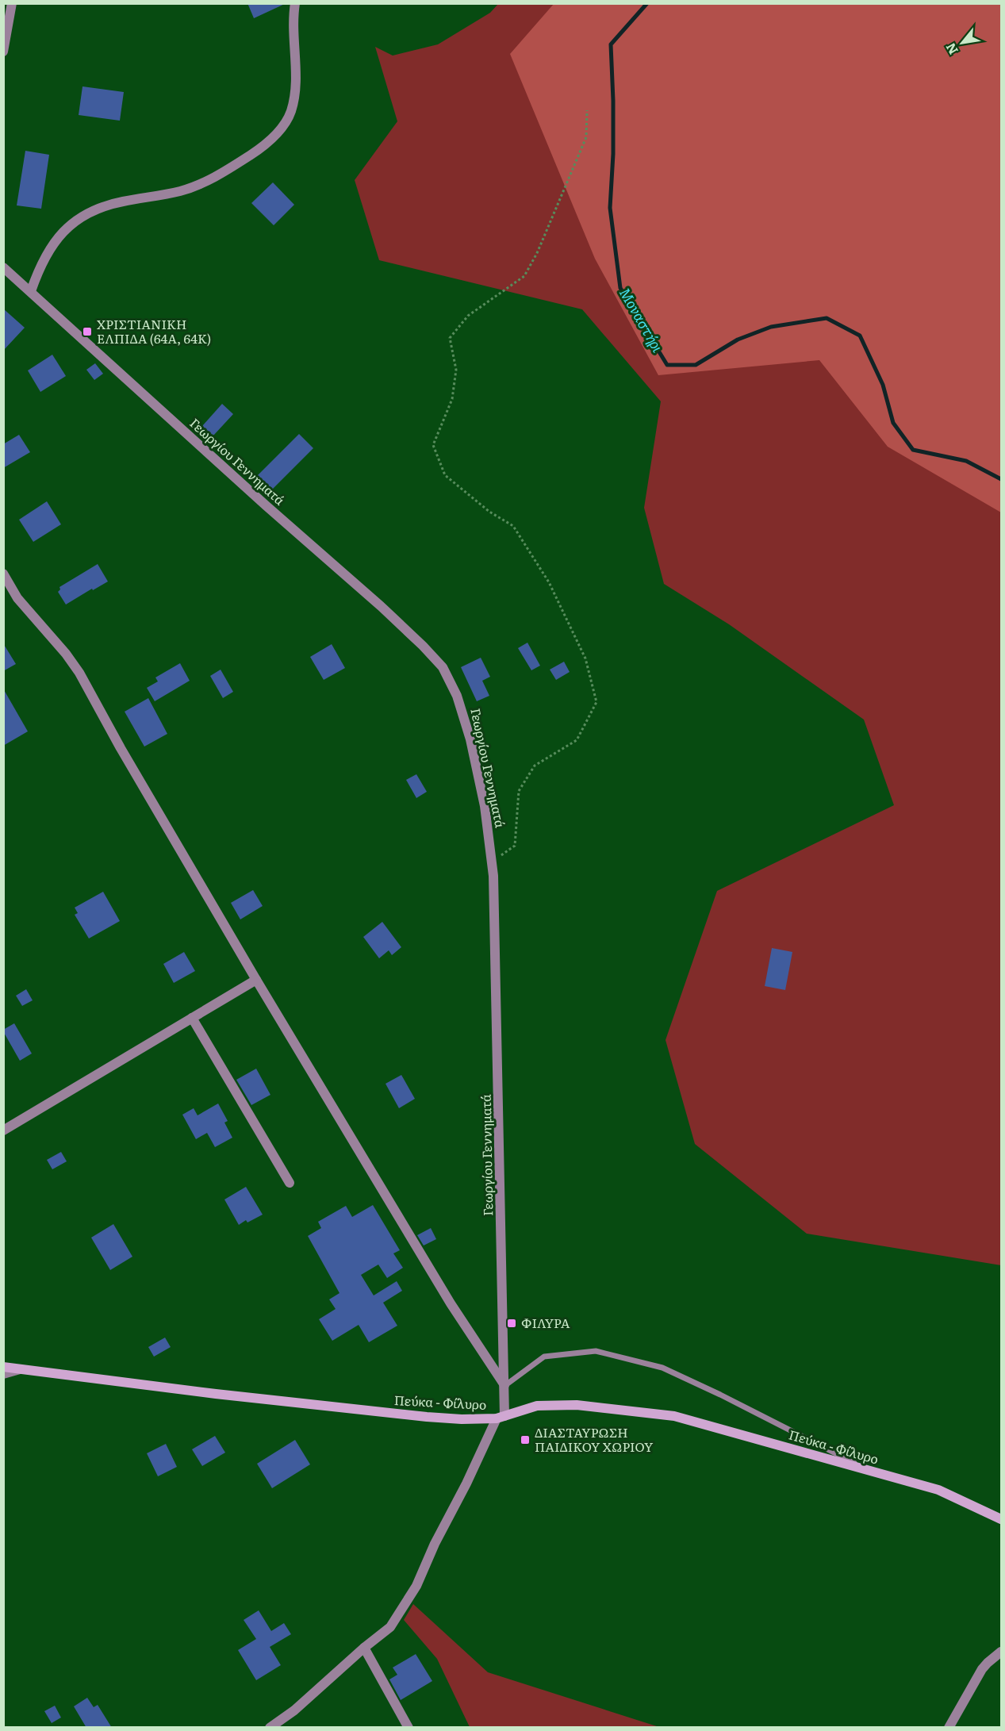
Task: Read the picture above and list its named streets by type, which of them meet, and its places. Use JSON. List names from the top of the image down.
{
  "streets": {
    "main road": ["Πεύκα - Φίλυρο"],
    "street": ["Γεωργίου Γεννηματά"]
  },
  "crossings": [
    ["Γεωργίου Γεννηματά", "Πεύκα - Φίλυρο"]
  ],
  "water": ["Μοναστήρι"],
  "places": {
    "transit": ["ΧΡΙΣΤΙΑΝΙΚΗ ΕΛΠΙΔΑ (64Α, 64Κ)", "ΦΙΛΥΡΑ", "ΔΙΑΣΤΑΥΡΩΣΗ ΠΑΙΔΙΚΟΥ ΧΩΡΙΟΥ"]
  },
  "north": "bottom left"
}
